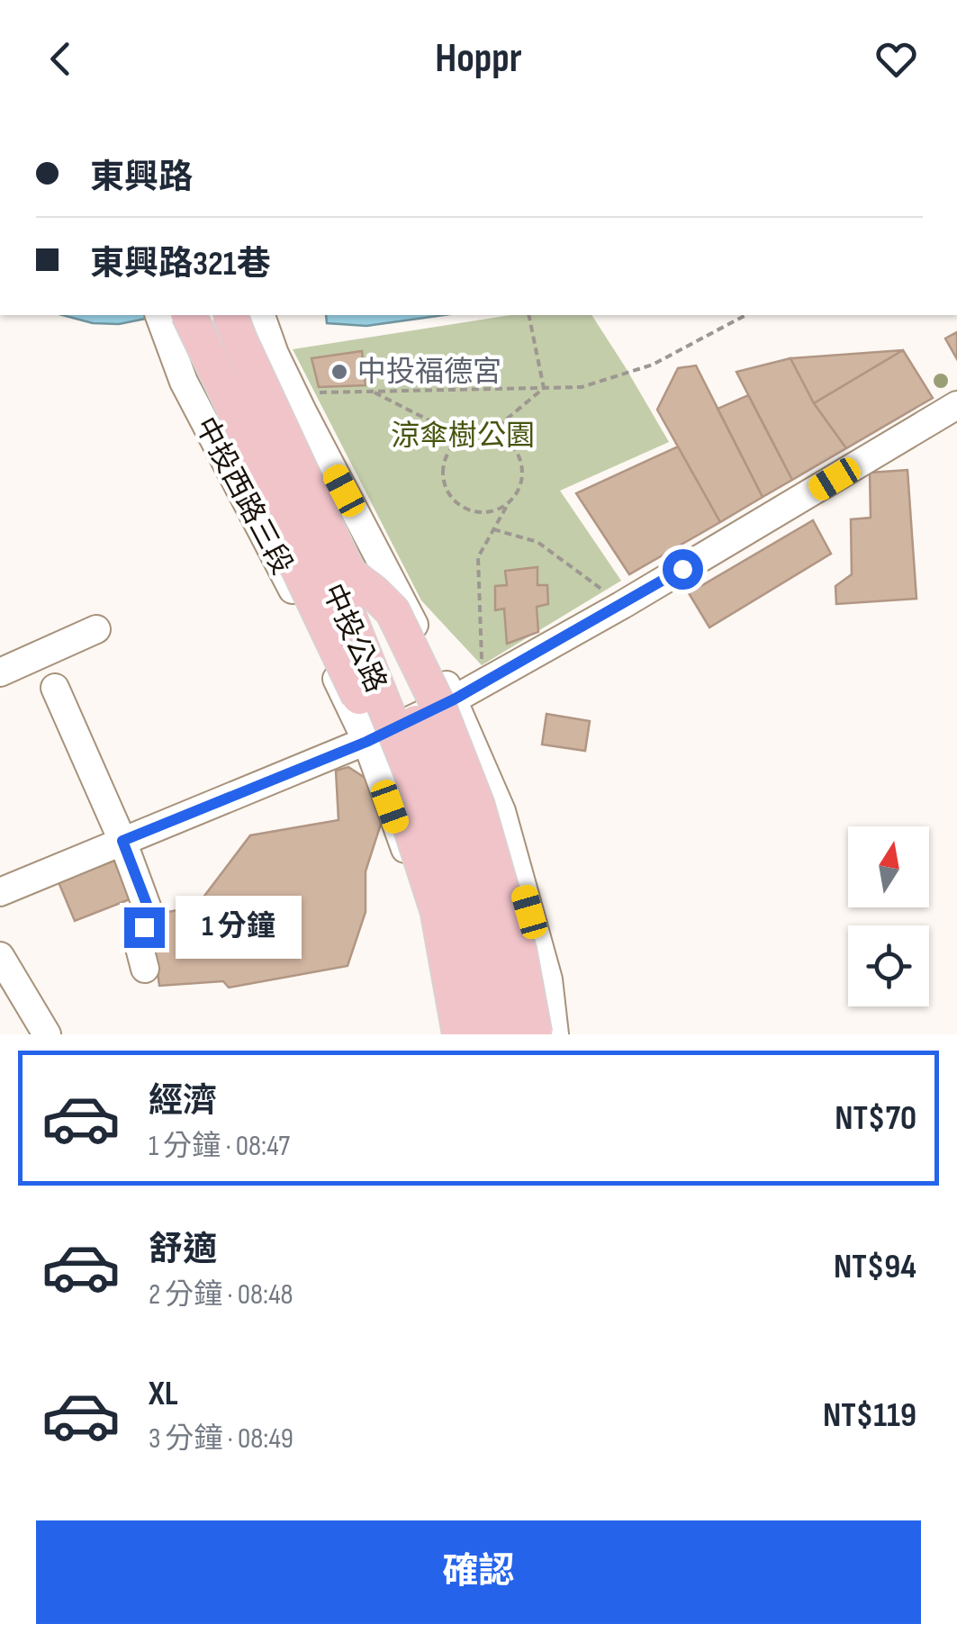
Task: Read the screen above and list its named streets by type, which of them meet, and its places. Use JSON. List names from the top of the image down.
{
  "streets": {
    "main road": ["中投公路"],
    "street": ["中投西路三段"]
  },
  "parks": ["涼傘樹公園"],
  "places": ["中投福德宮"],
  "north": "top",
  "page": {
    "header": "Hoppr",
    "banner": ["東興路", "東興路321巷"],
    "bubble": "1 分鐘",
    "list": [
      {
        "name": "經濟",
        "note": "1 分鐘 · 08:47",
        "value": "NT$70"
      },
      {
        "name": "舒適",
        "note": "2 分鐘 · 08:48",
        "value": "NT$94"
      },
      {
        "name": "XL",
        "note": "3 分鐘 · 08:49",
        "value": "NT$119"
      }
    ],
    "buttons": "確認"
  }
}
